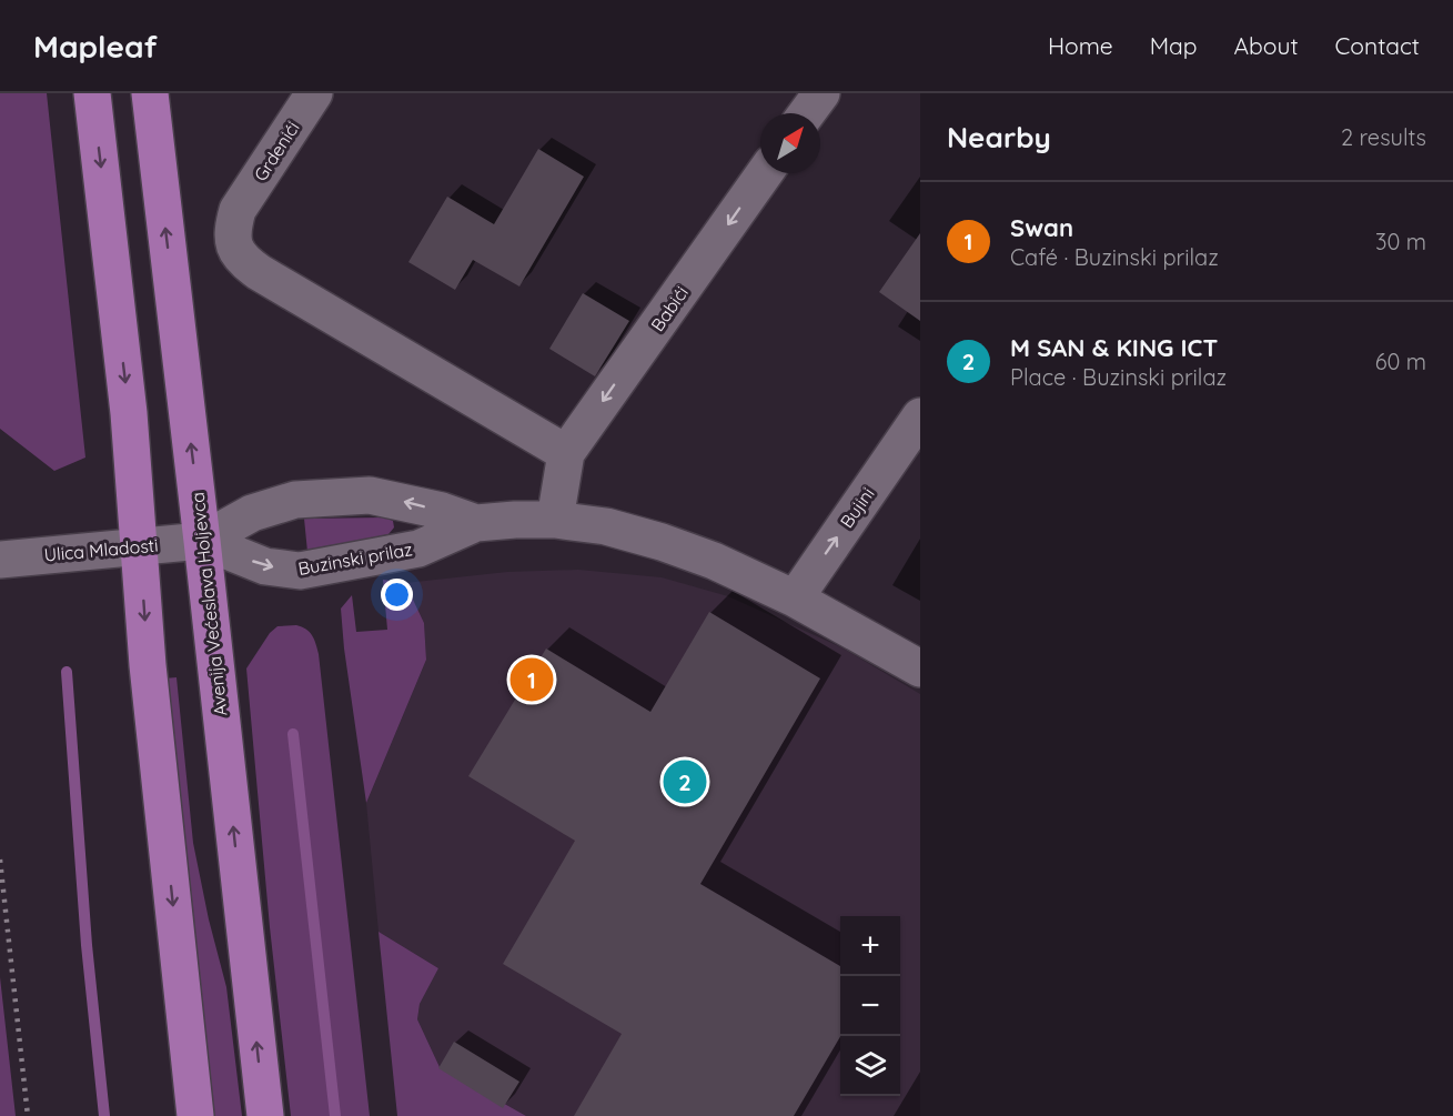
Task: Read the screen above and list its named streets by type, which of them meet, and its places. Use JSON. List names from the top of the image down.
{
  "streets": {
    "main road": ["Avenija Većeslava Holjevca"],
    "street": [
      "Grdenići",
      "Babići",
      "Bujini",
      "Ulica Mladosti",
      "Buzinski prilaz"
    ]
  },
  "crossings": [
    ["Grdenići", "Babići"],
    ["Bujini", "Buzinski prilaz"],
    ["Ulica Mladosti", "Buzinski prilaz"],
    ["Ulica Mladosti", "Avenija Većeslava Holjevca"],
    ["Buzinski prilaz", "Avenija Većeslava Holjevca"]
  ],
  "one_way": ["Babići", "Bujini"],
  "north": "top right",
  "page": {
    "header": "Mapleaf",
    "nav": [
      "Home",
      "Map",
      "About",
      "Contact"
    ],
    "heading": ["Nearby", "2 results"],
    "list": [
      {
        "mark": "1",
        "name": "Swan",
        "note": "Café · Buzinski prilaz",
        "value": "30 m"
      },
      {
        "mark": "2",
        "name": "M SAN & KING ICT",
        "note": "Place · Buzinski prilaz",
        "value": "60 m"
      }
    ],
    "pins": ["1", "2"],
    "map_buttons": ["+", "−"]
  }
}
